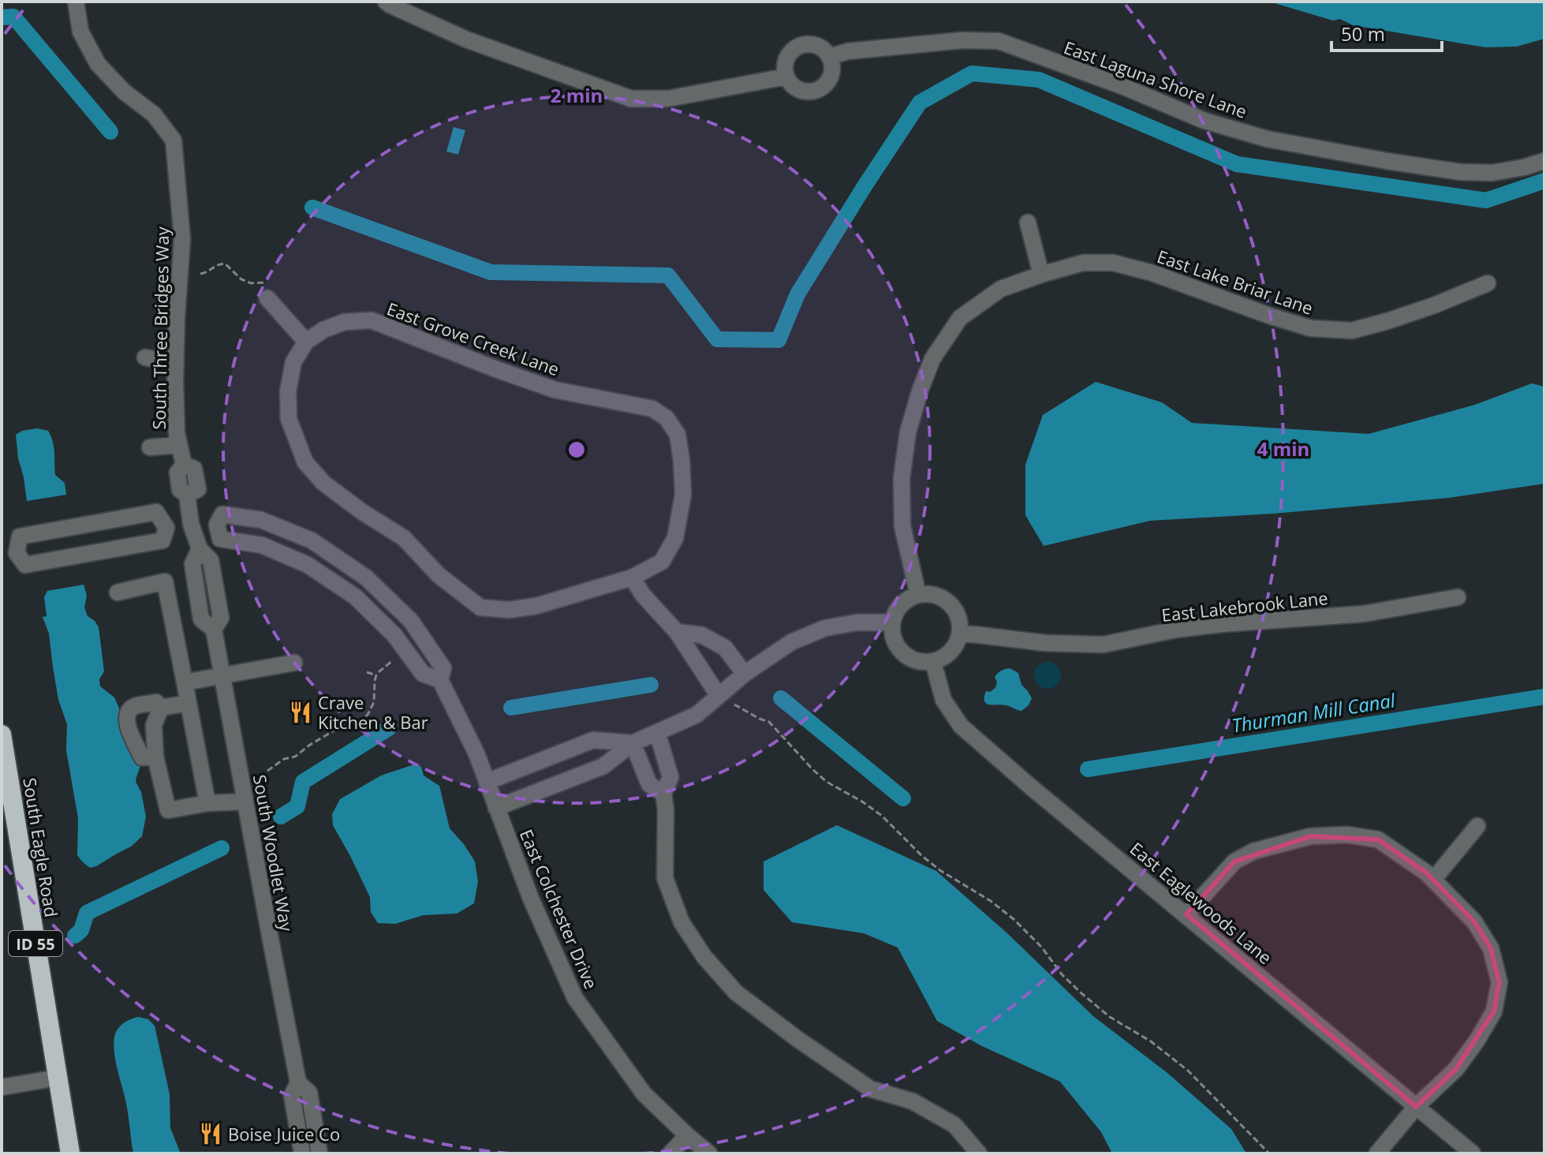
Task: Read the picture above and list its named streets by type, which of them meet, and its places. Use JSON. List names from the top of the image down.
{
  "streets": {
    "highway": ["South Eagle Road", "ID 55"],
    "street": [
      "East Laguna Shore Lane",
      "East Lake Briar Lane",
      "South Three Bridges Way",
      "East Grove Creek Lane",
      "East Lakebrook Lane",
      "South Woodlet Way",
      "East Eaglewoods Lane",
      "East Colchester Drive"
    ]
  },
  "crossings": [
    ["East Lake Briar Lane", "East Lakebrook Lane"],
    ["East Lake Briar Lane", "East Eaglewoods Lane"],
    ["South Three Bridges Way", "South Woodlet Way"],
    ["South Three Bridges Way", "East Colchester Drive"],
    ["East Lakebrook Lane", "East Eaglewoods Lane"],
    ["South Woodlet Way", "East Colchester Drive"]
  ],
  "water": ["Thurman Mill Canal"],
  "places": {
    "restaurant": ["Crave Kitchen & Bar", "Boise Juice Co"]
  },
  "scale_bar": "50 m",
  "rings": ["2 min", "4 min"]
}
